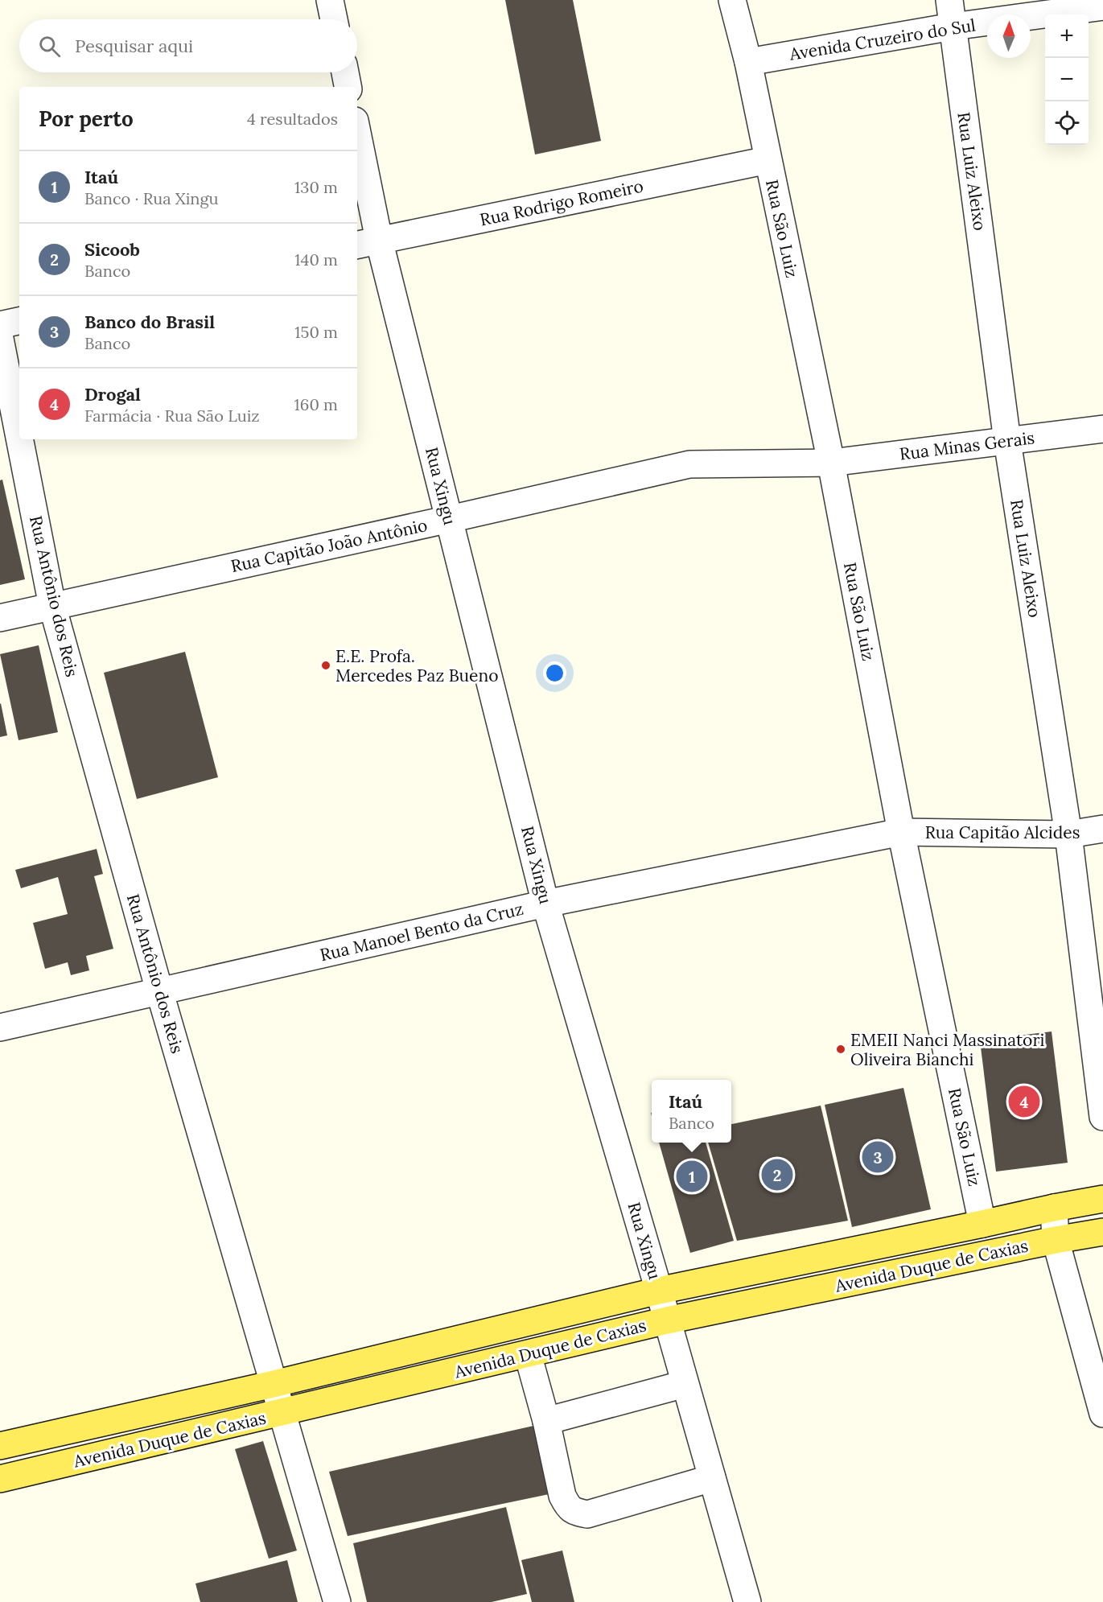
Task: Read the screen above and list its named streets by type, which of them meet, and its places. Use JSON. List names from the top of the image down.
{
  "streets": {
    "main road": ["Avenida Duque de Caxias"],
    "street": [
      "Avenida Cruzeiro do Sul",
      "Rua Luiz Aleixo",
      "Rua Rodrigo Romeiro",
      "Rua São Luiz",
      "Rua Minas Gerais",
      "Rua Xingu",
      "Rua Capitão João Antônio",
      "Rua Antônio dos Reis",
      "Rua Capitão Alcides",
      "Rua Manoel Bento da Cruz"
    ]
  },
  "crossings": [
    ["Avenida Cruzeiro do Sul", "Rua Luiz Aleixo"],
    ["Avenida Cruzeiro do Sul", "Rua São Luiz"],
    ["Rua Luiz Aleixo", "Rua Minas Gerais"],
    ["Rua Luiz Aleixo", "Rua Capitão Alcides"],
    ["Rua Rodrigo Romeiro", "Rua São Luiz"],
    ["Rua Rodrigo Romeiro", "Rua Xingu"],
    ["Rua São Luiz", "Rua Minas Gerais"],
    ["Rua São Luiz", "Rua Capitão João Antônio"],
    ["Rua São Luiz", "Rua Capitão Alcides"],
    ["Rua São Luiz", "Rua Manoel Bento da Cruz"],
    ["Rua São Luiz", "Avenida Duque de Caxias"],
    ["Rua Minas Gerais", "Rua Capitão João Antônio"],
    ["Rua Xingu", "Rua Capitão João Antônio"],
    ["Rua Xingu", "Rua Manoel Bento da Cruz"],
    ["Rua Xingu", "Avenida Duque de Caxias"],
    ["Rua Capitão João Antônio", "Rua Antônio dos Reis"],
    ["Rua Antônio dos Reis", "Rua Manoel Bento da Cruz"],
    ["Rua Antônio dos Reis", "Avenida Duque de Caxias"],
    ["Rua Capitão Alcides", "Rua Manoel Bento da Cruz"]
  ],
  "places": ["E.E. Profa. Mercedes Paz Bueno", "EMEII Nanci Massinatori Oliveira Bianchi"],
  "north": "top",
  "page": {
    "map_buttons": ["+", "−"],
    "search": "Pesquisar aqui",
    "heading": ["Por perto", "4 resultados"],
    "list": [
      {
        "mark": "1",
        "name": "Itaú",
        "note": "Banco · Rua Xingu",
        "value": "130 m"
      },
      {
        "mark": "2",
        "name": "Sicoob",
        "note": "Banco",
        "value": "140 m"
      },
      {
        "mark": "3",
        "name": "Banco do Brasil",
        "note": "Banco",
        "value": "150 m"
      },
      {
        "mark": "4",
        "name": "Drogal",
        "note": "Farmácia · Rua São Luiz",
        "value": "160 m"
      }
    ],
    "popup": ["Itaú", "Banco"],
    "pins": [
      "4",
      "3",
      "2",
      "1"
    ]
  }
}
